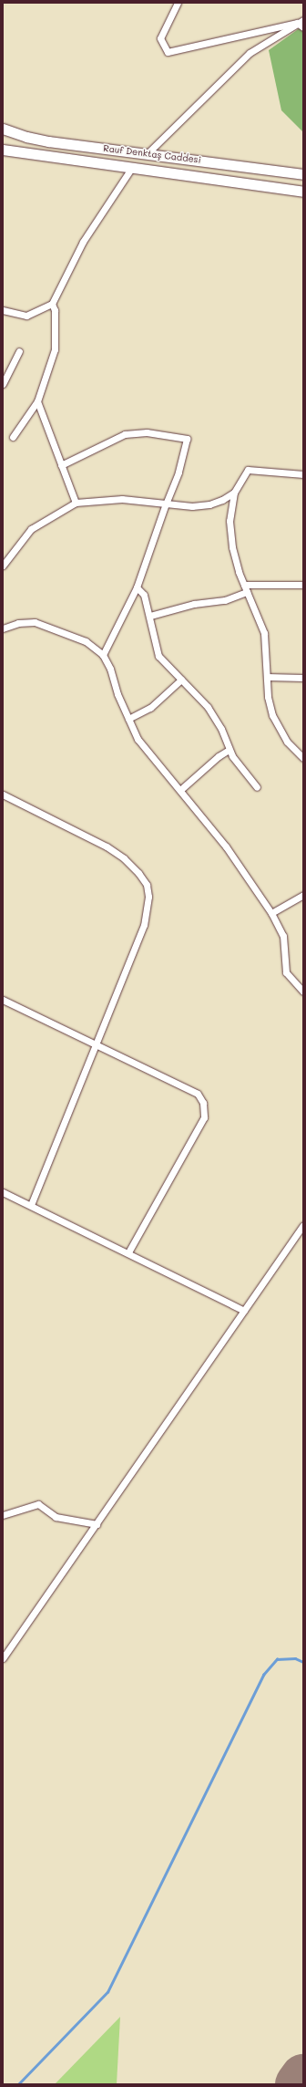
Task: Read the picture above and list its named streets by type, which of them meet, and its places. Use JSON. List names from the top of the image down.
{
  "streets": {
    "main road": ["Rauf Denktaş Caddesi"]
  }
}
